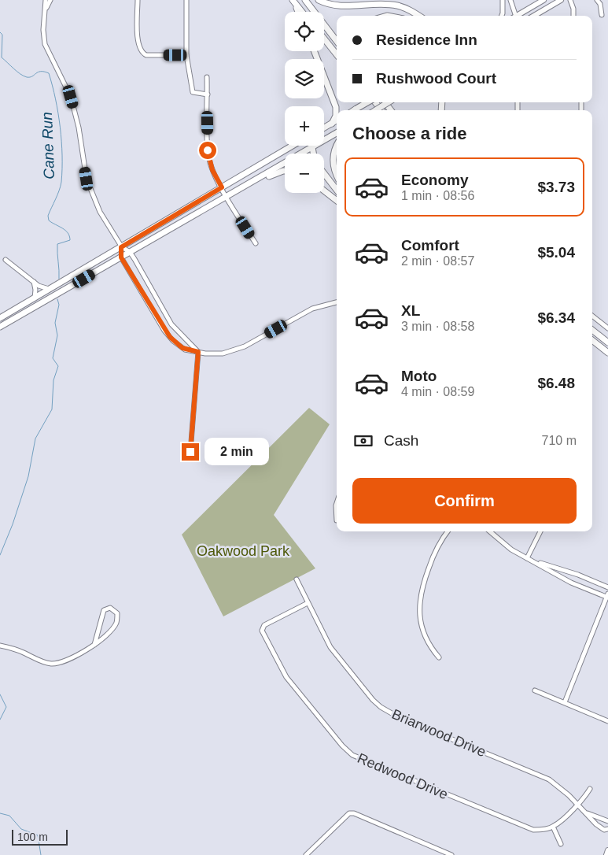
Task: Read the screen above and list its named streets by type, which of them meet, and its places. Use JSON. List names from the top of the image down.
{
  "streets": {
    "street": ["Briarwood Drive", "Redwood Drive"]
  },
  "crossings": [
    ["Briarwood Drive", "Redwood Drive"]
  ],
  "water": ["Cane Run"],
  "parks": ["Oakwood Park"],
  "scale_bar": "100 m",
  "page": {
    "map_buttons": ["+", "−"],
    "banner": ["Residence Inn", "Rushwood Court"],
    "heading": "Choose a ride",
    "list": [
      {
        "name": "Economy",
        "note": "1 min · 08:56",
        "value": "$3.73"
      },
      {
        "name": "Comfort",
        "note": "2 min · 08:57",
        "value": "$5.04"
      },
      {
        "name": "XL",
        "note": "3 min · 08:58",
        "value": "$6.34"
      },
      {
        "name": "Moto",
        "note": "4 min · 08:59",
        "value": "$6.48"
      }
    ],
    "pay": ["Cash", "710 m"],
    "bubble": "2 min",
    "buttons": "Confirm",
    "scale": "100 m"
  }
}
